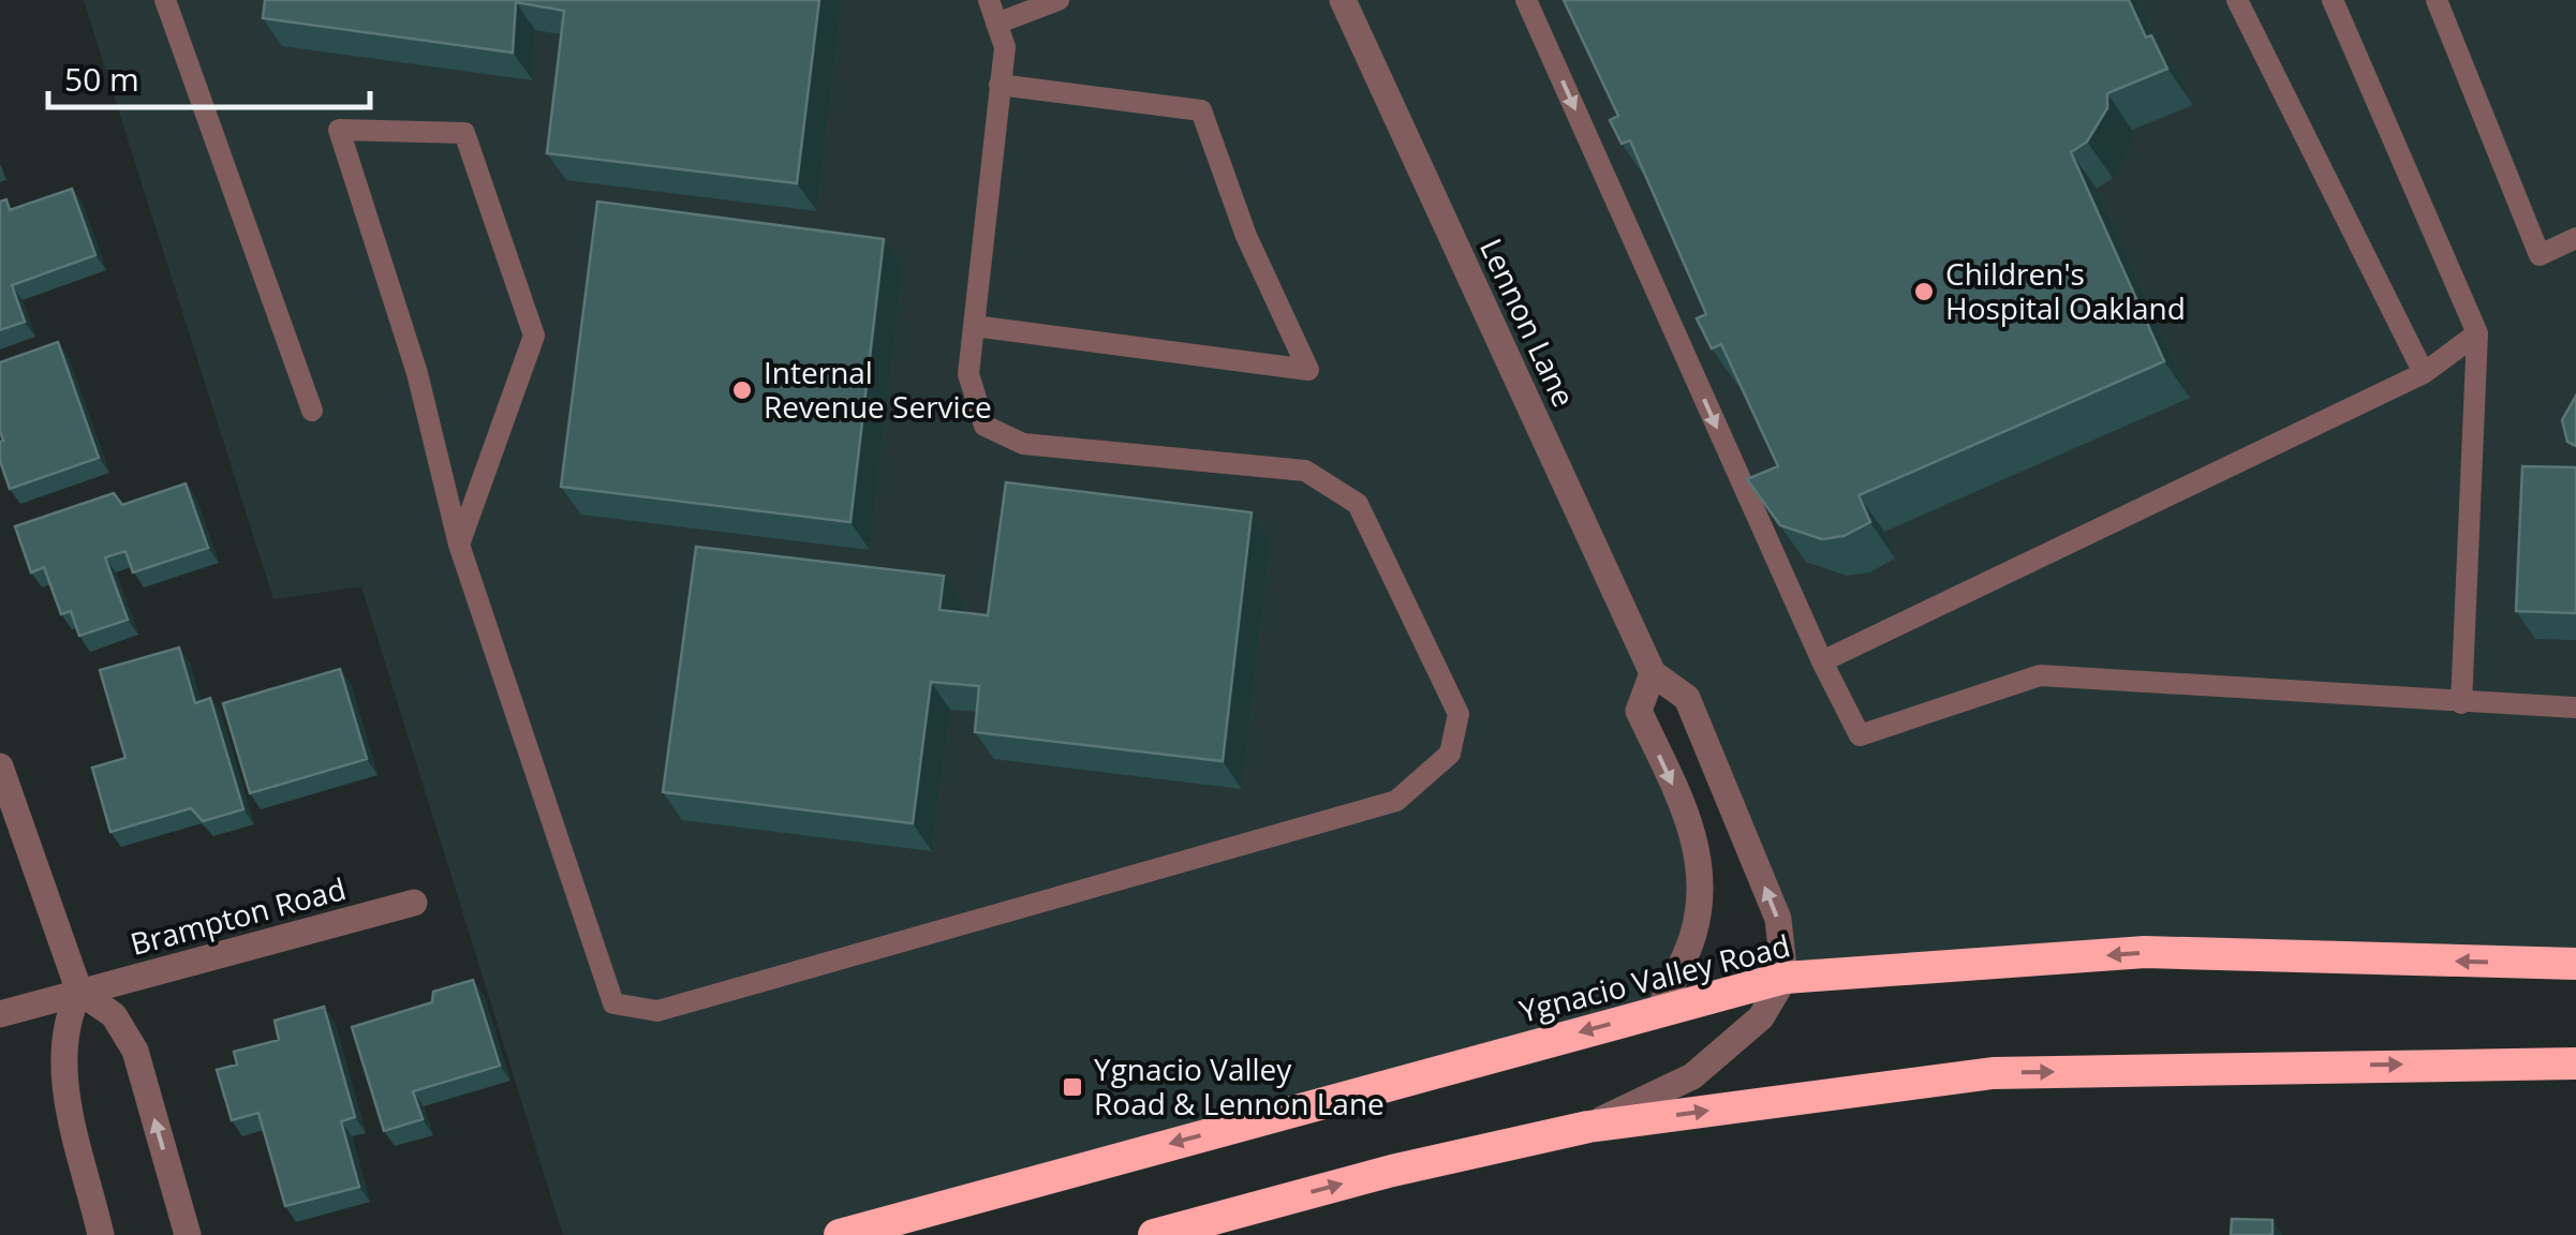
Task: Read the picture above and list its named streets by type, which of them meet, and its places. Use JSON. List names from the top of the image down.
{
  "streets": {
    "highway": ["Ygnacio Valley Road"],
    "street": ["Lennon Lane", "Brampton Road"]
  },
  "crossings": [
    ["Lennon Lane", "Ygnacio Valley Road"]
  ],
  "places": {
    "other": ["Children's Hospital Oakland", "Internal Revenue Service"],
    "transit": ["Ygnacio Valley Road & Lennon Lane"]
  },
  "scale_bar": "50 m"
}
